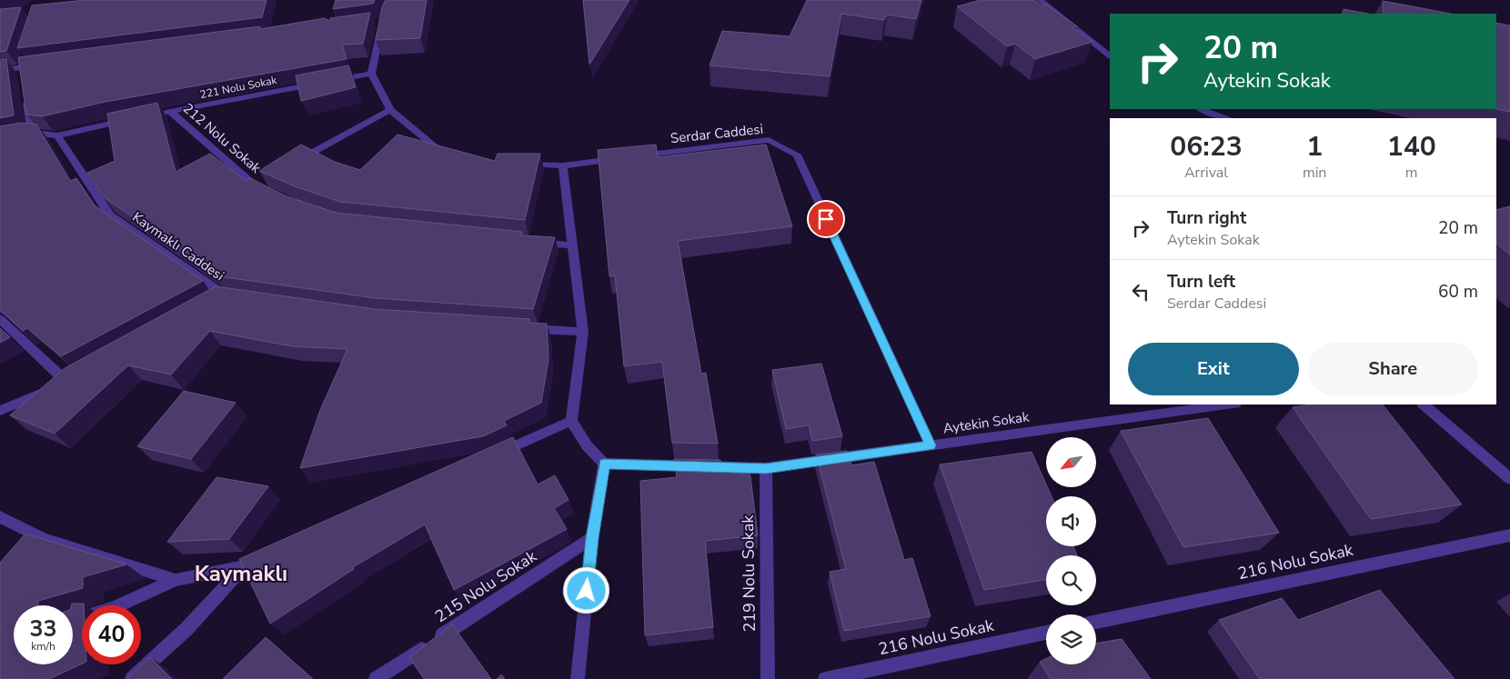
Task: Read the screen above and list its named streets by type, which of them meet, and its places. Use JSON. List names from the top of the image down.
{
  "streets": {
    "street": [
      "221 Nolu Sokak",
      "Serdar Caddesi",
      "212 Nolu Sokak",
      "Kaymaklı Caddesi",
      "Aytekin Sokak",
      "216 Nolu Sokak",
      "219 Nolu Sokak",
      "215 Nolu Sokak"
    ]
  },
  "crossings": [
    ["221 Nolu Sokak", "212 Nolu Sokak"],
    ["Serdar Caddesi", "Aytekin Sokak"],
    ["Aytekin Sokak", "219 Nolu Sokak"]
  ],
  "districts": ["Kaymaklı"],
  "north": "bottom left",
  "page": {
    "turn": ["20 m", "Aytekin Sokak"],
    "eta": [
      "06:23",
      "Arrival",
      "1",
      "min",
      "140",
      "m"
    ],
    "list": [
      {
        "name": "Turn right",
        "note": "Aytekin Sokak",
        "value": "20 m"
      },
      {
        "name": "Turn left",
        "note": "Serdar Caddesi",
        "value": "60 m"
      }
    ],
    "buttons": ["Exit", "Share"],
    "speed": "33 km/h",
    "limit": "40"
  }
}
